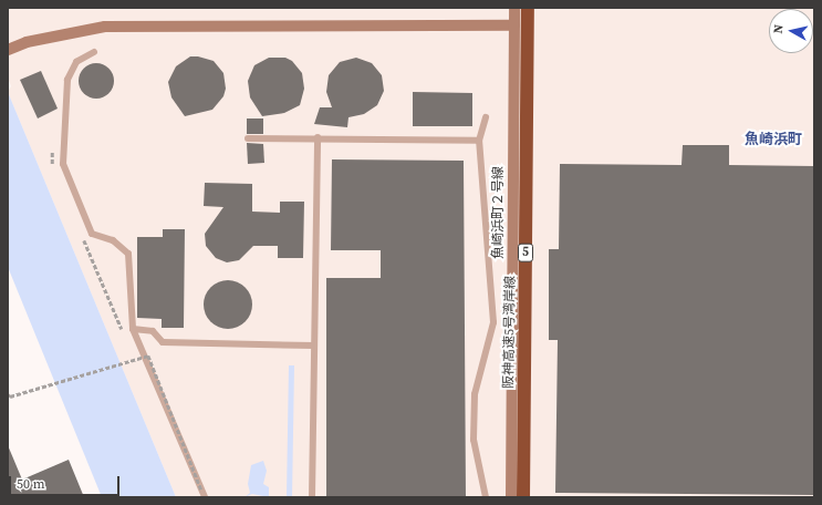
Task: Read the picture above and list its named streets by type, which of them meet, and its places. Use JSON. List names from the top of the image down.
{
  "streets": {
    "highway": ["5", "阪神高速5号湾岸線"],
    "street": ["魚崎浜町２号線"]
  },
  "districts": ["魚崎浜町"],
  "scale_bar": "50 m",
  "north": "left"
}
